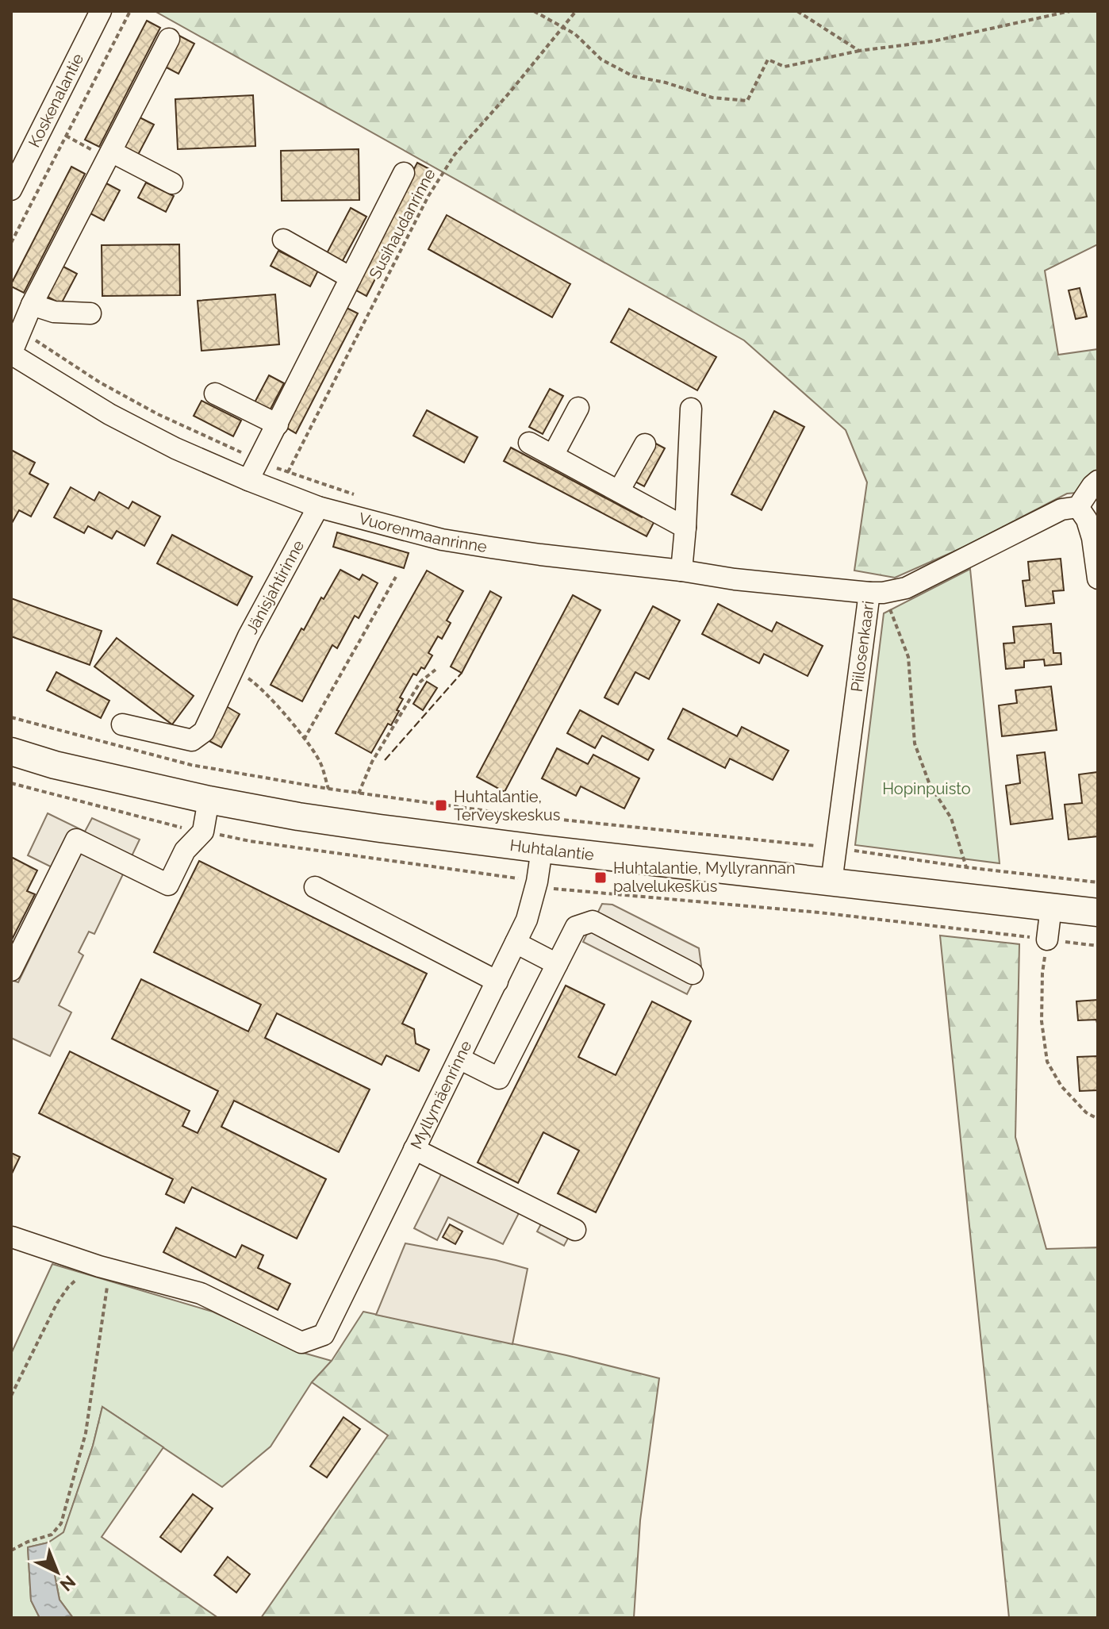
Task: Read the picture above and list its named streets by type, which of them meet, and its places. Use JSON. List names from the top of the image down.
{
  "streets": {
    "main road": ["Huhtalantie"],
    "street": [
      "Koskenalantie",
      "Vuorenmaanrinne",
      "Jänisjahtirinne",
      "Piilosenkaari",
      "Myllymäenrinne"
    ],
    "path": ["Susihaudanrinne"]
  },
  "crossings": [
    ["Vuorenmaanrinne", "Jänisjahtirinne"],
    ["Vuorenmaanrinne", "Piilosenkaari"],
    ["Piilosenkaari", "Huhtalantie"],
    ["Huhtalantie", "Myllymäenrinne"]
  ],
  "parks": ["Hopinpuisto"],
  "places": {
    "transit": ["Huhtalantie, Terveyskeskus", "Huhtalantie, Myllyrannan palvelukeskus"]
  },
  "north": "bottom right"
}
